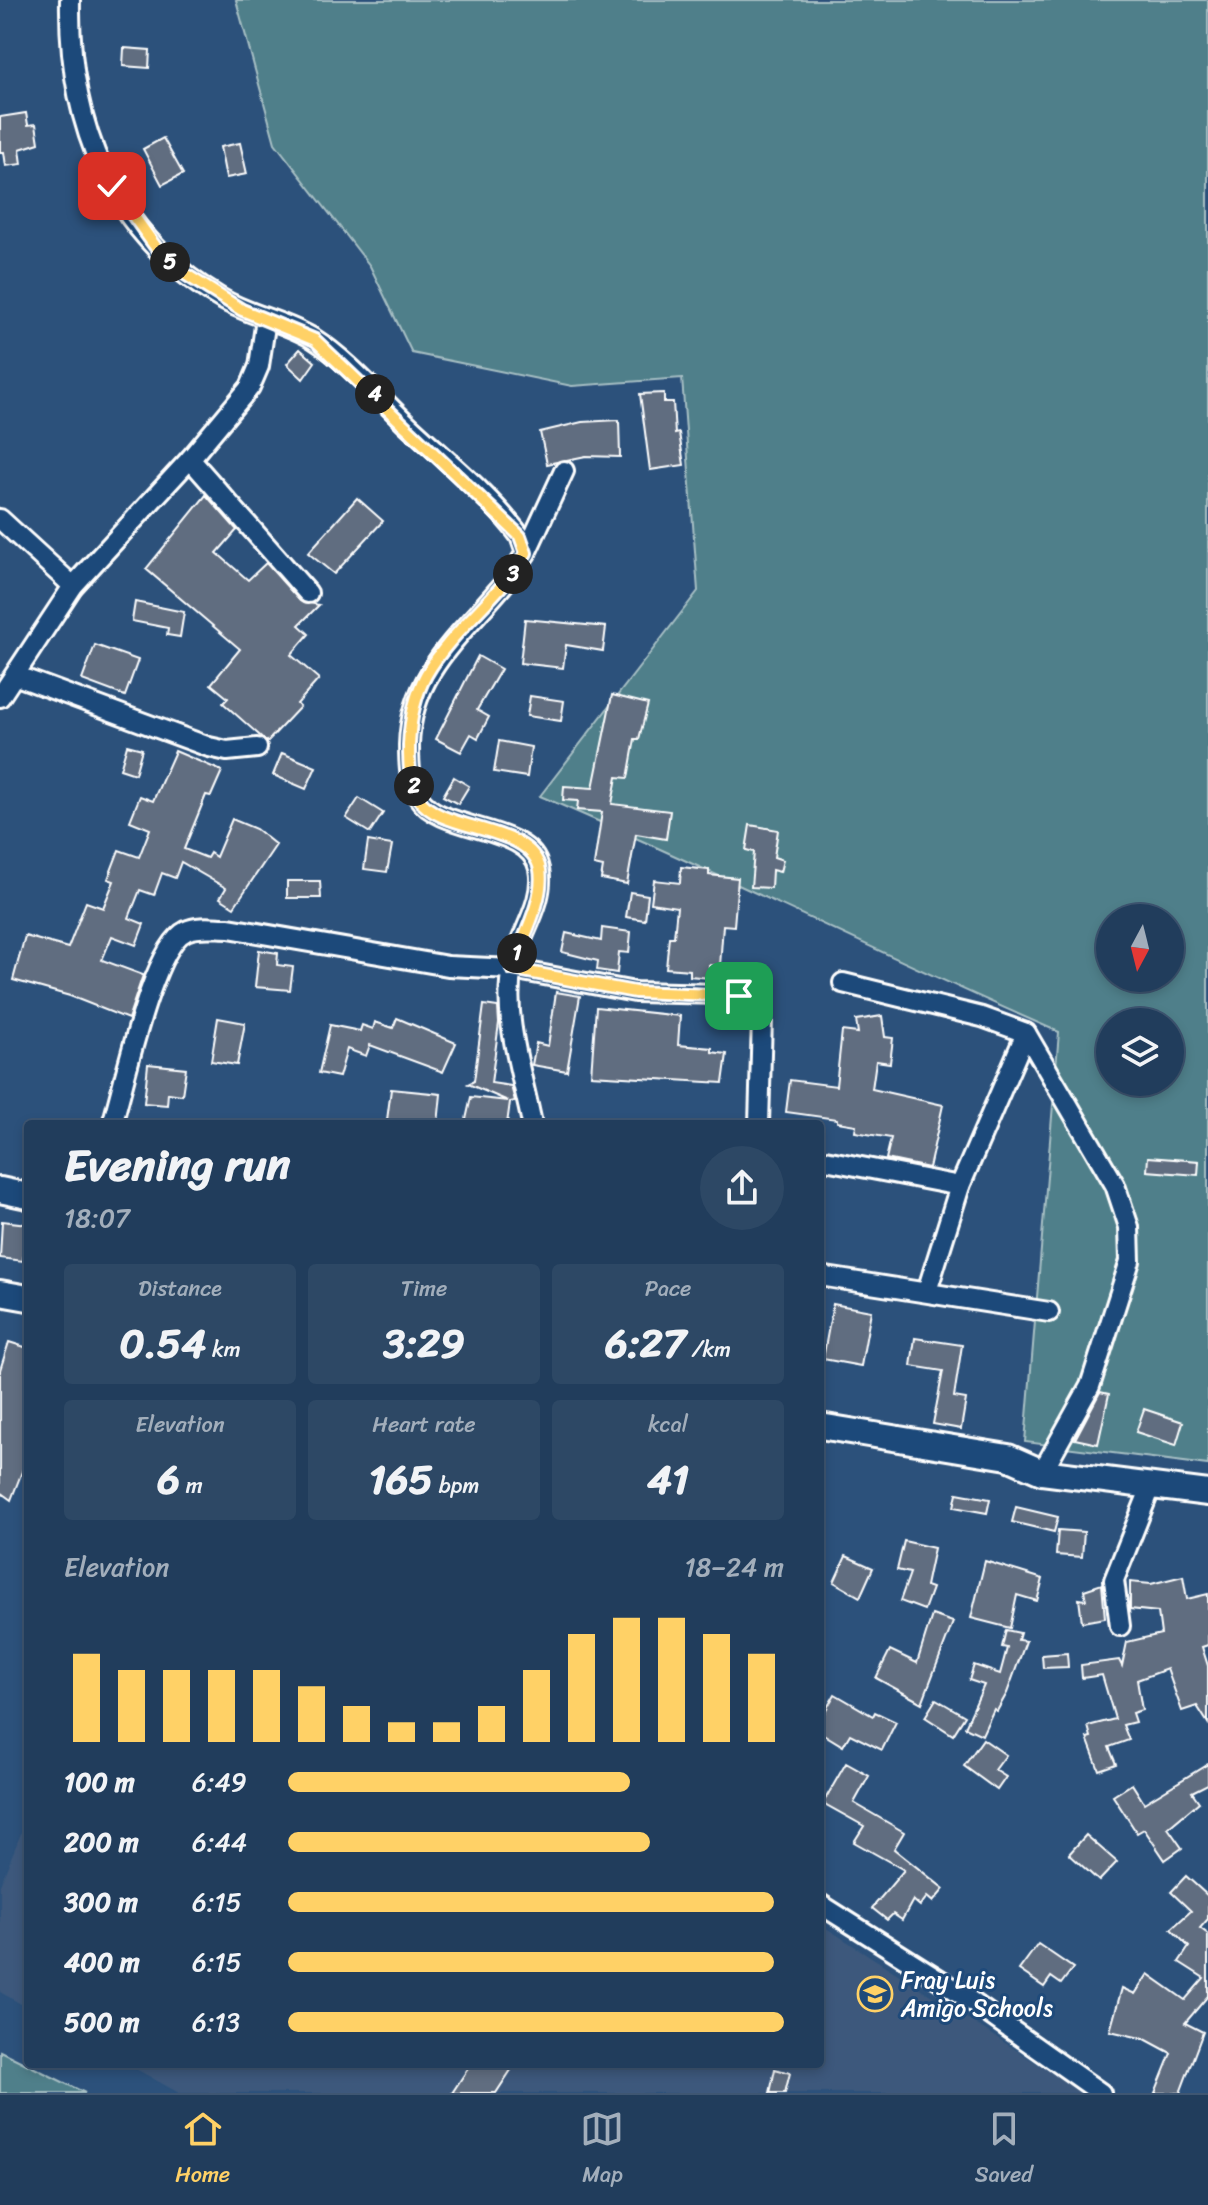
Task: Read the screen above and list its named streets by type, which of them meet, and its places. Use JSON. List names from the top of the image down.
{
  "places": {
    "school or university": ["Fray Luis Amigo Schools"]
  },
  "north": "bottom",
  "page": {
    "pins": [
      "5",
      "4",
      "3",
      "2",
      "1"
    ],
    "heading": ["Evening run", "18:07"],
    "stats": [
      ["Distance", "0.54 km"],
      ["Time", "3:29"],
      ["Pace", "6:27 /km"],
      ["Elevation", "6 m"],
      ["Heart rate", "165 bpm"],
      ["kcal", "41"]
    ],
    "chart": ["Elevation", "18–24 m"],
    "list": [
      {
        "name": "100 m",
        "note": "6:49"
      },
      {
        "name": "200 m",
        "note": "6:44"
      },
      {
        "name": "300 m",
        "note": "6:15"
      },
      {
        "name": "400 m",
        "note": "6:15"
      },
      {
        "name": "500 m",
        "note": "6:13"
      }
    ],
    "tabs": ["Home", "Map", "Saved"]
  }
}
